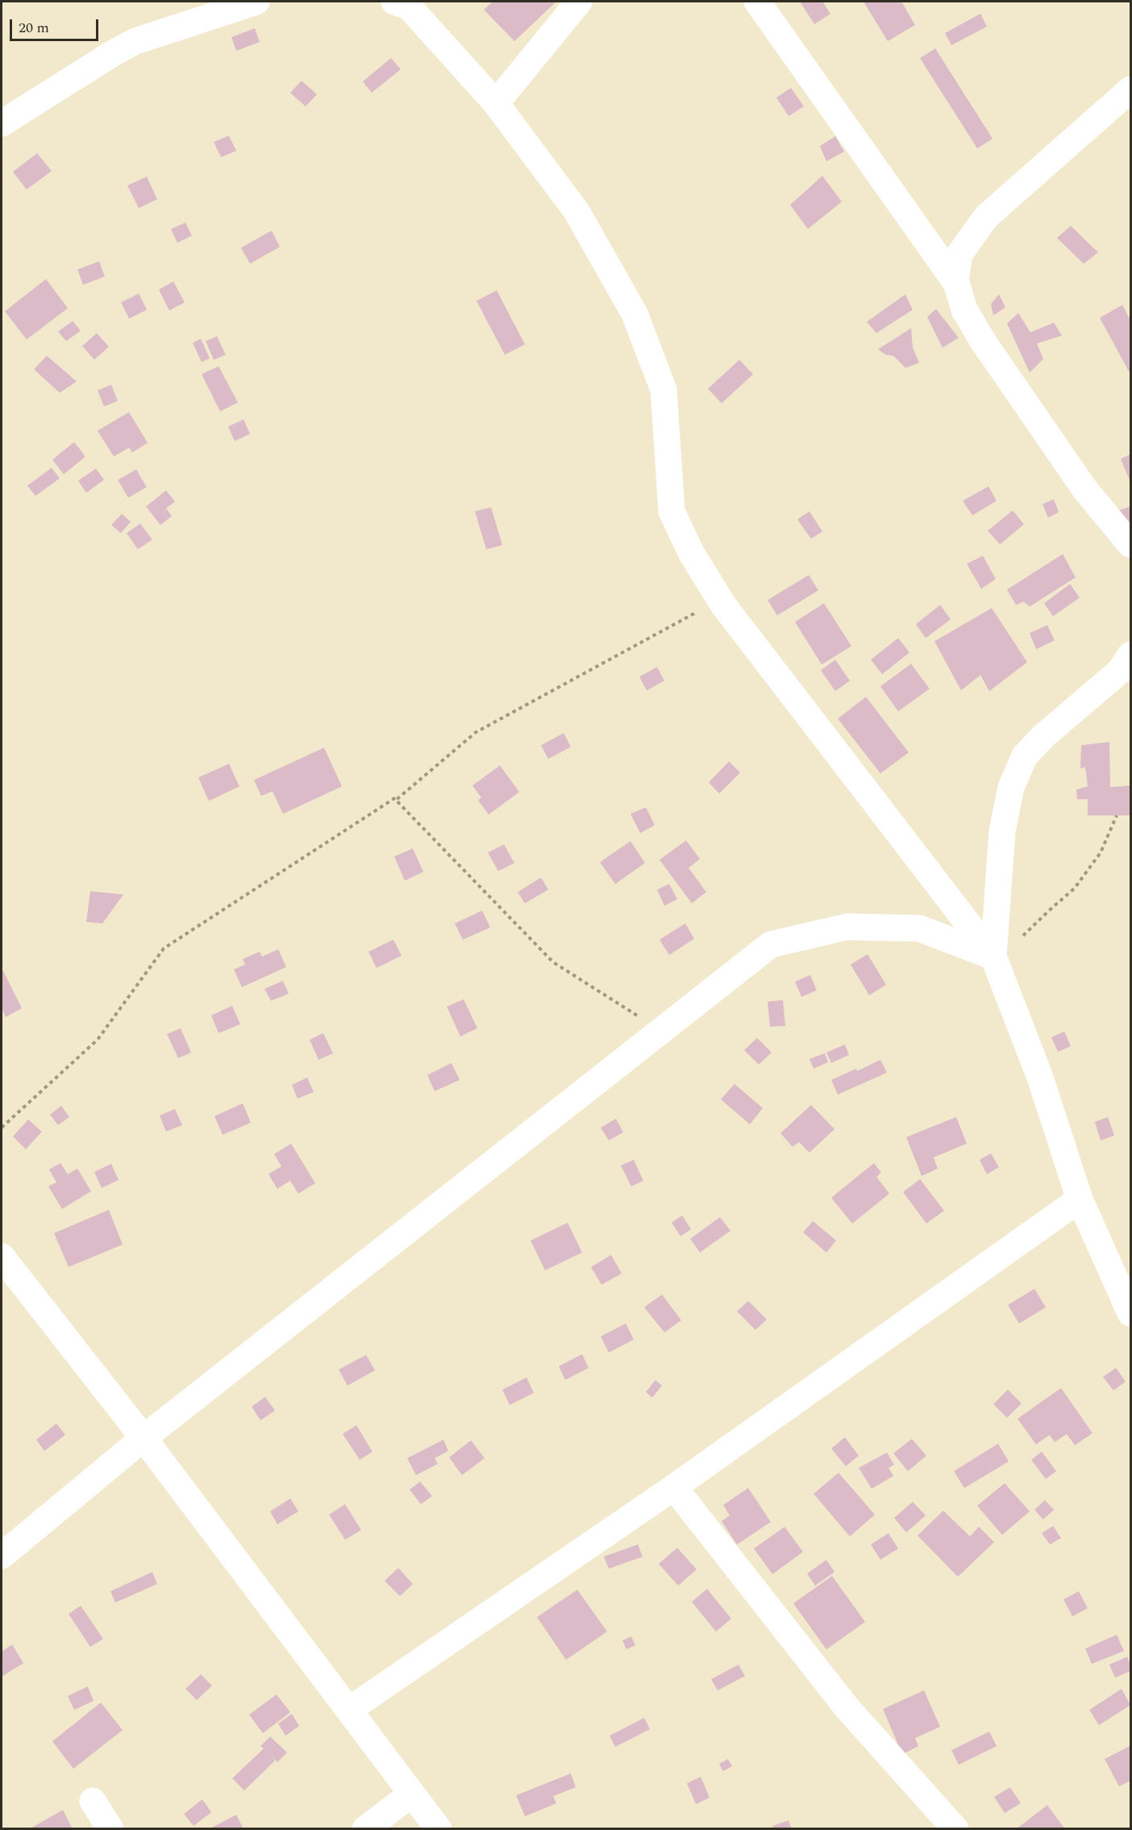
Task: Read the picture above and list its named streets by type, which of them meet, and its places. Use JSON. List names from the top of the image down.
{
  "scale_bar": "20 m"
}
